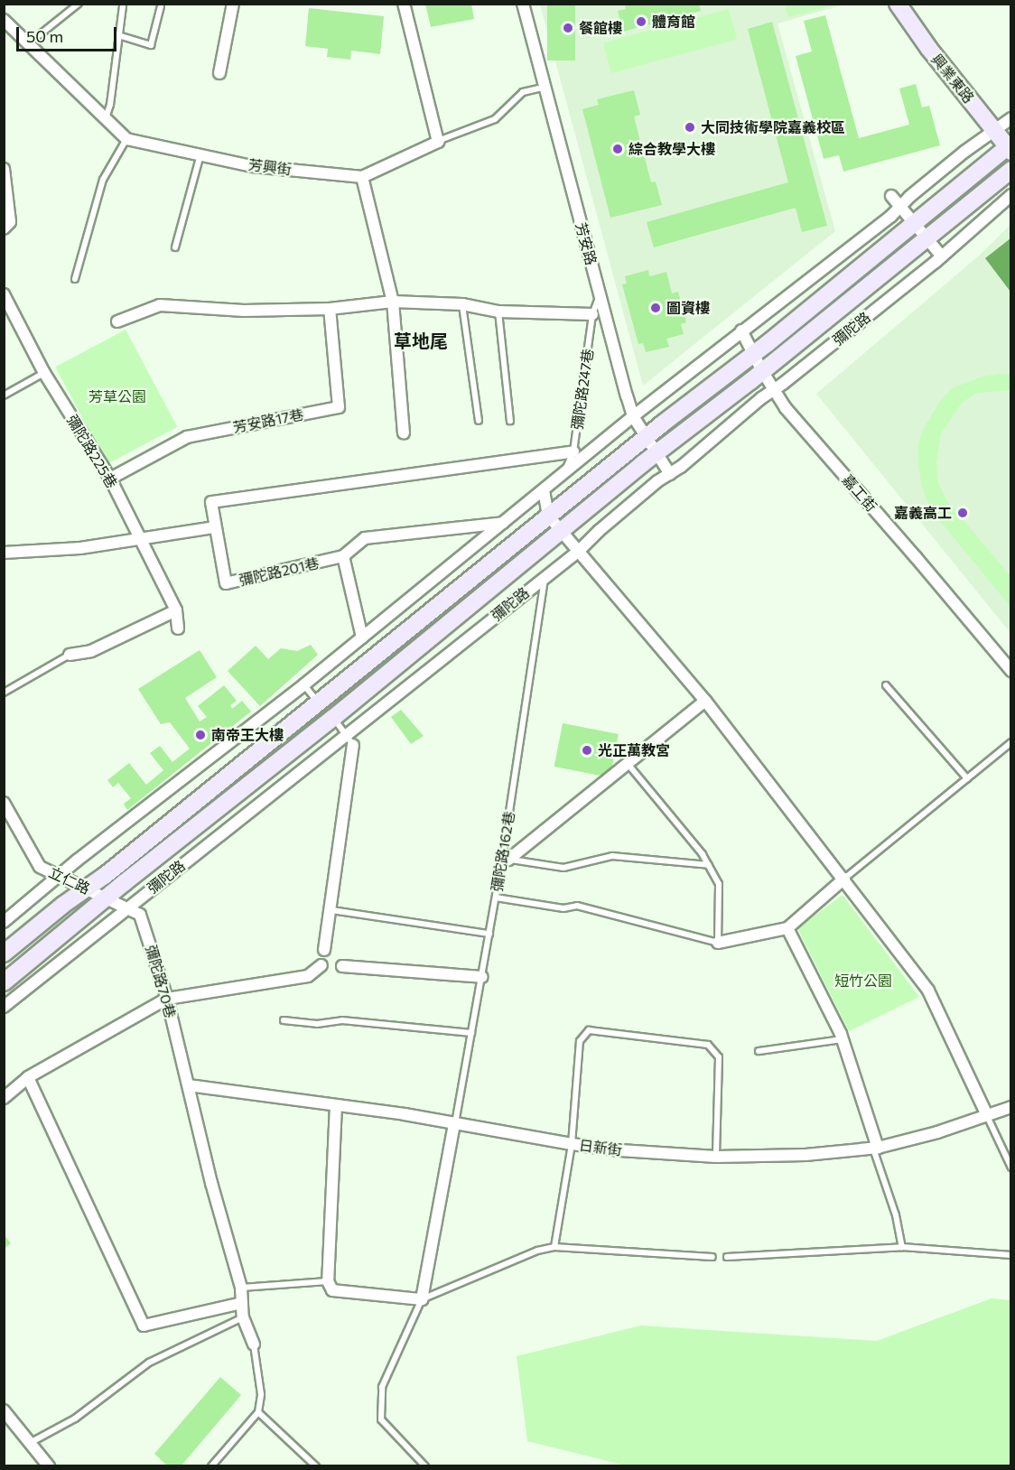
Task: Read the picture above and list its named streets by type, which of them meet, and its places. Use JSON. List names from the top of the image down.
{
  "streets": {
    "street": [
      "興業東路",
      "芳興街",
      "芳安路",
      "彌陀路",
      "芳安路17巷",
      "彌陀路225巷",
      "嘉工街",
      "彌陀路201巷",
      "立仁路",
      "彌陀路70巷",
      "日新街"
    ],
    "lane": ["彌陀路247巷", "彌陀路162巷"]
  },
  "crossings": [
    ["芳安路", "彌陀路"],
    ["芳安路", "彌陀路247巷"],
    ["彌陀路", "嘉工街"],
    ["彌陀路", "彌陀路162巷"],
    ["彌陀路", "立仁路"],
    ["彌陀路", "彌陀路70巷"],
    ["芳安路17巷", "彌陀路225巷"],
    ["彌陀路162巷", "日新街"],
    ["立仁路", "彌陀路70巷"],
    ["彌陀路70巷", "日新街"]
  ],
  "districts": ["草地尾"],
  "parks": ["芳草公園", "短竹公園"],
  "places": [
    "體育館",
    "餐館樓",
    "大同技術學院嘉義校區",
    "綜合教學大樓",
    "圖資樓",
    "嘉義高工",
    "南帝王大樓",
    "光正萬教宮"
  ],
  "scale_bar": "50 m"
}
